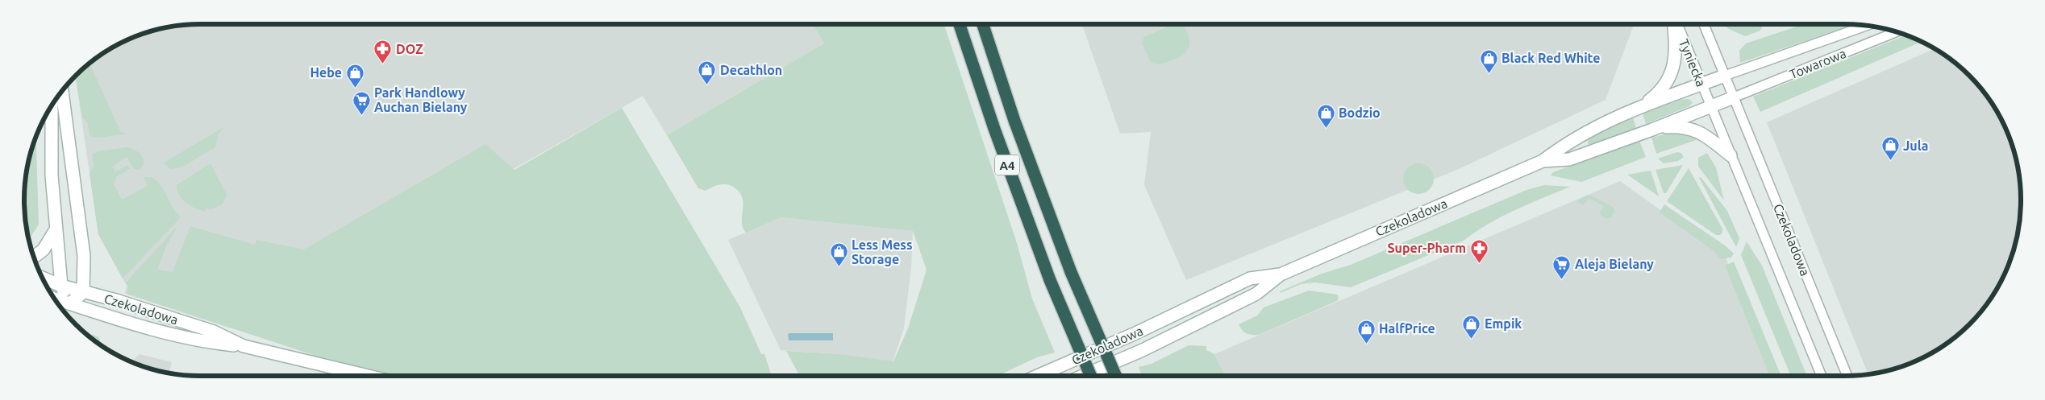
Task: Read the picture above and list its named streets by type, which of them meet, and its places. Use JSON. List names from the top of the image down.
{
  "streets": {
    "highway": ["A4"],
    "street": ["Tyniecka", "Towarowa", "Czekoladowa"]
  },
  "crossings": [
    ["Tyniecka", "Towarowa"],
    ["Tyniecka", "Czekoladowa"],
    ["Towarowa", "Czekoladowa"]
  ],
  "places": {
    "pharmacy": ["DOZ", "Super-Pharm"],
    "shop": [
      "Black Red White",
      "Decathlon",
      "Hebe",
      "Bodzio",
      "Jula",
      "Less Mess Storage",
      "Empik",
      "HalfPrice"
    ],
    "supermarket": ["Park Handlowy Auchan Bielany", "Aleja Bielany"]
  }
}
